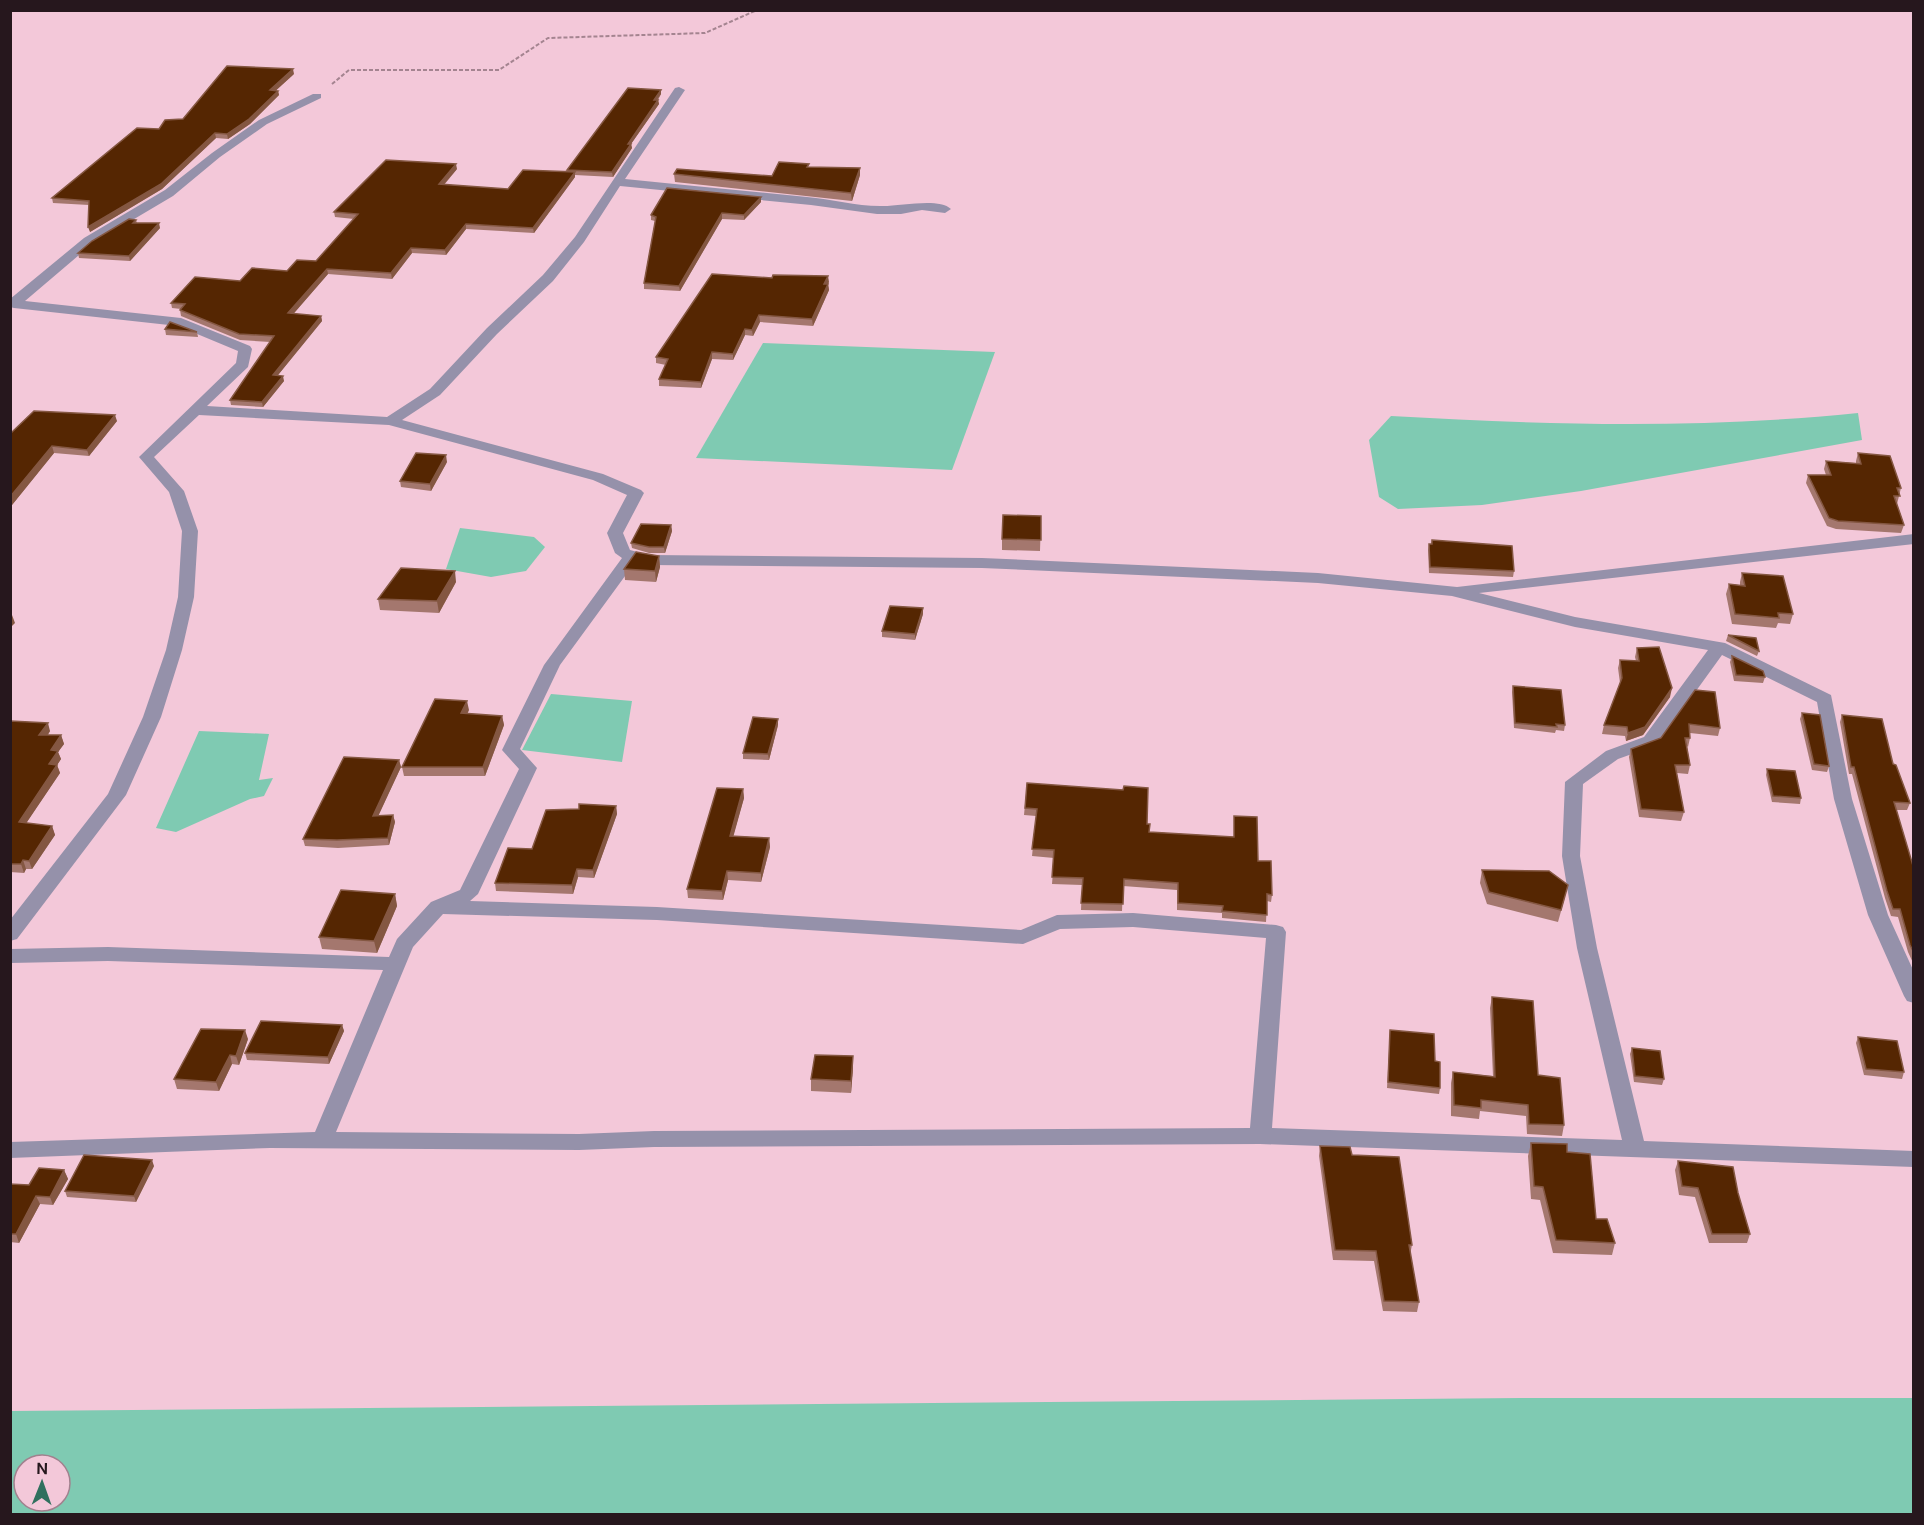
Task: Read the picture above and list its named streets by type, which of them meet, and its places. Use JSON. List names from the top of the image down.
{
  "north": "top"
}
